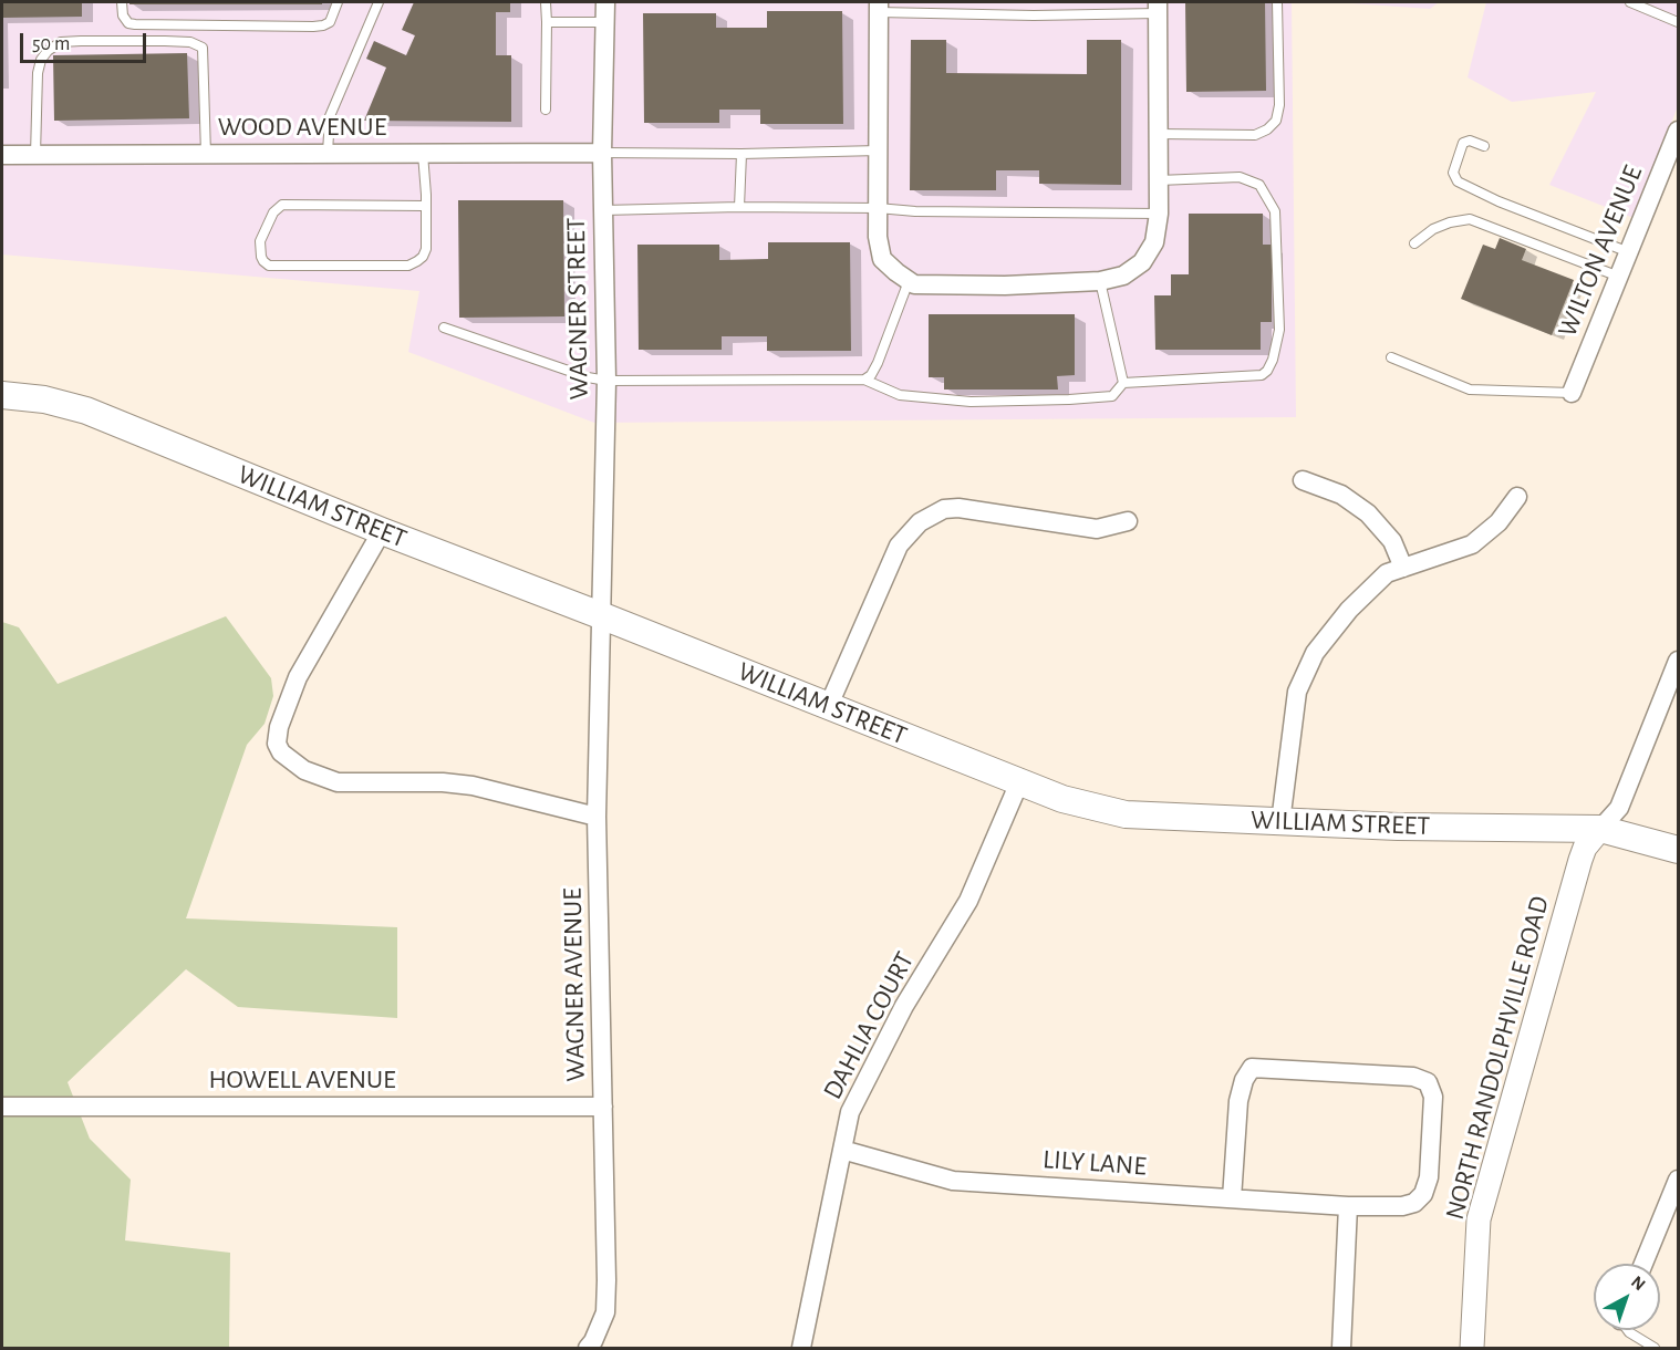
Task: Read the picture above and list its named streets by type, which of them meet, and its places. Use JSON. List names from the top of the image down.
{
  "streets": {
    "main road": ["WILLIAM STREET"],
    "street": [
      "WOOD AVENUE",
      "WILTON AVENUE",
      "WAGNER STREET",
      "WAGNER AVENUE",
      "DAHLIA COURT",
      "NORTH RANDOLPHVILLE ROAD",
      "HOWELL AVENUE",
      "LILY LANE"
    ]
  },
  "crossings": [
    ["WOOD AVENUE", "WAGNER STREET"],
    ["WAGNER STREET", "WILLIAM STREET"],
    ["WAGNER STREET", "WAGNER AVENUE"],
    ["WILLIAM STREET", "WAGNER AVENUE"],
    ["WILLIAM STREET", "DAHLIA COURT"],
    ["WILLIAM STREET", "NORTH RANDOLPHVILLE ROAD"],
    ["WAGNER AVENUE", "HOWELL AVENUE"],
    ["DAHLIA COURT", "LILY LANE"]
  ],
  "scale_bar": "50 m",
  "north": "top right"
}
